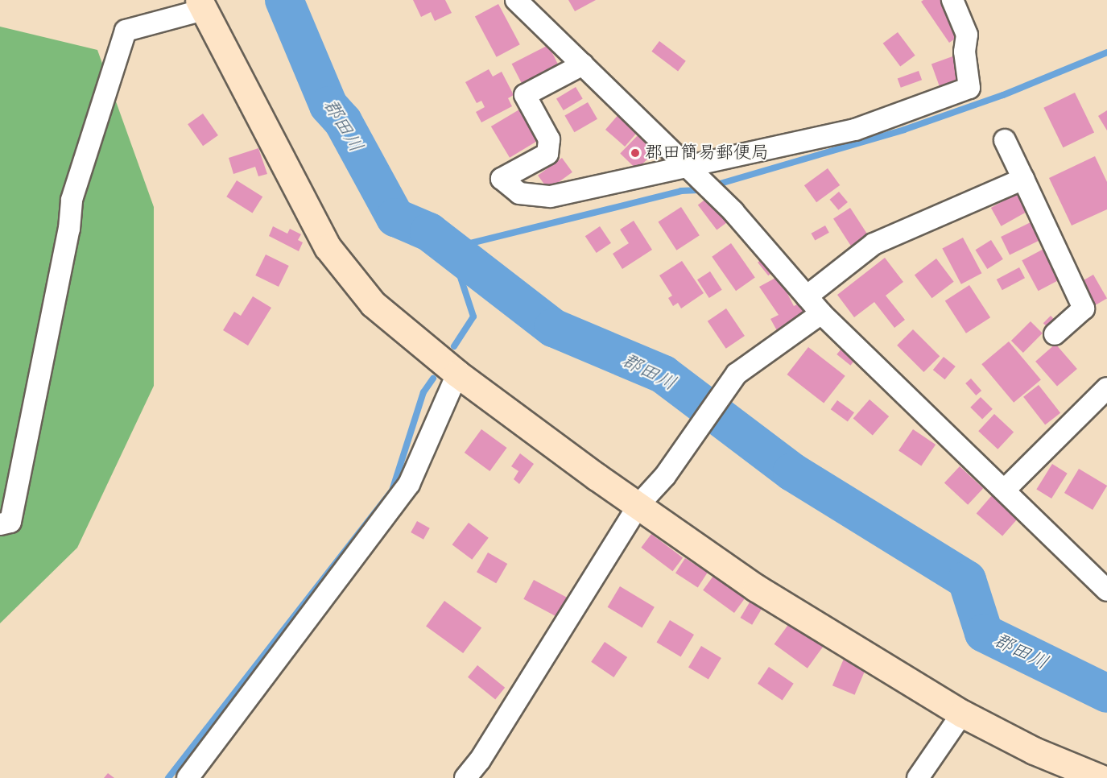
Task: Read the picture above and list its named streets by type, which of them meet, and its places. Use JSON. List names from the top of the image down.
{
  "water": ["郡田川"],
  "places": ["郡田簡易郵便局"]
}
